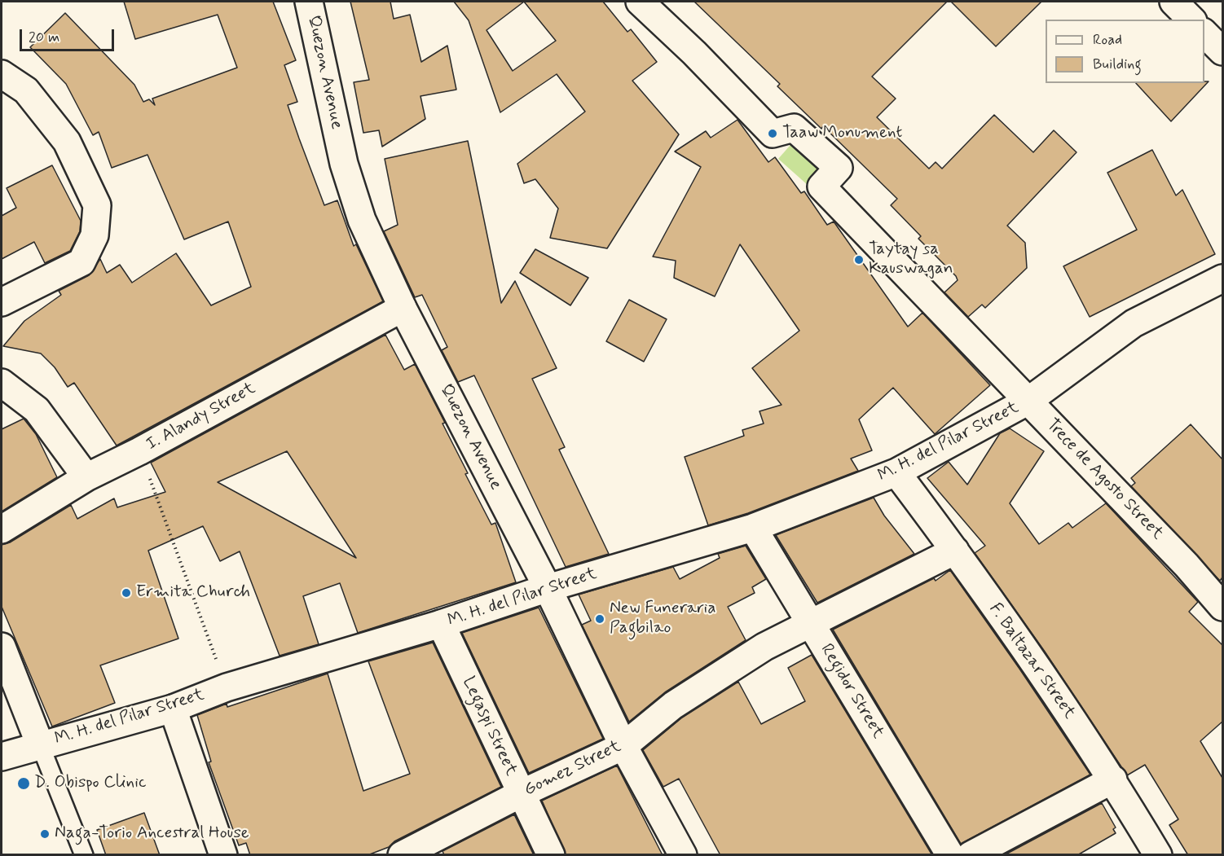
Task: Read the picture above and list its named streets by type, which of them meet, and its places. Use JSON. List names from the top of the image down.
{
  "streets": {
    "street": [
      "Quezon Avenue",
      "I. Alandy Street",
      "M. H. del Pilar Street",
      "Trece de Agosto Street",
      "F. Baltazar Street",
      "Regidor Street",
      "Legaspi Street",
      "Gomez Street"
    ]
  },
  "crossings": [
    ["Quezon Avenue", "I. Alandy Street"],
    ["Quezon Avenue", "M. H. del Pilar Street"],
    ["Quezon Avenue", "Gomez Street"],
    ["M. H. del Pilar Street", "Trece de Agosto Street"],
    ["M. H. del Pilar Street", "F. Baltazar Street"],
    ["M. H. del Pilar Street", "Regidor Street"],
    ["M. H. del Pilar Street", "Legaspi Street"],
    ["F. Baltazar Street", "Gomez Street"],
    ["Regidor Street", "Gomez Street"],
    ["Legaspi Street", "Gomez Street"]
  ],
  "places": [
    "Taaw Monument",
    "Taytay sa Kauswagan",
    "Ermita Church",
    "New Funeraria Pagbilao",
    "D. Obispo Clinic",
    "Naga-Torio Ancestral House"
  ],
  "legend": ["Road", "Building"],
  "scale_bar": "20 m"
}
